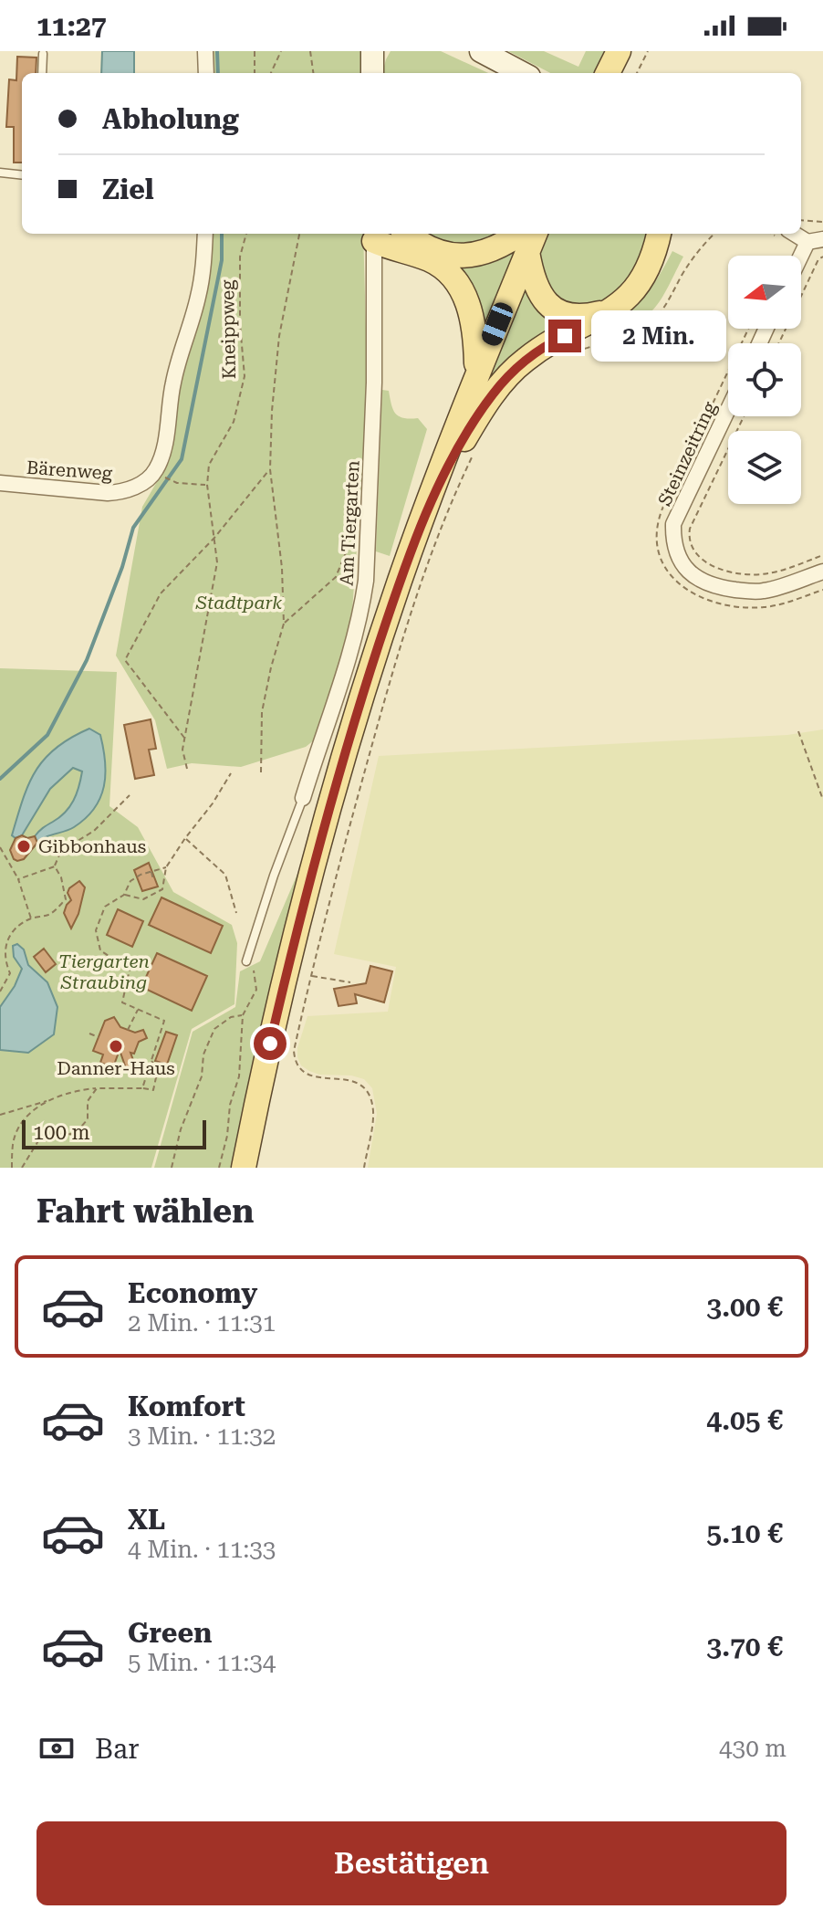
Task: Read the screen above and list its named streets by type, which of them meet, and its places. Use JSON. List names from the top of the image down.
{
  "streets": {
    "street": ["Steinzeitring", "Bärenweg", "Am Tiergarten"],
    "path": ["Kneippweg"]
  },
  "parks": ["Stadtpark", "Tiergarten Straubing"],
  "places": ["Gibbonhaus", "Danner-Haus"],
  "scale_bar": "100 m",
  "north": "left",
  "page": {
    "status": "11:27",
    "banner": ["Abholung", "Ziel"],
    "bubble": "2 Min.",
    "scale": "100 m",
    "heading": "Fahrt wählen",
    "list": [
      {
        "name": "Economy",
        "note": "2 Min. · 11:31",
        "value": "3.00 €"
      },
      {
        "name": "Komfort",
        "note": "3 Min. · 11:32",
        "value": "4.05 €"
      },
      {
        "name": "XL",
        "note": "4 Min. · 11:33",
        "value": "5.10 €"
      },
      {
        "name": "Green",
        "note": "5 Min. · 11:34",
        "value": "3.70 €"
      }
    ],
    "pay": ["Bar", "430 m"],
    "buttons": "Bestätigen"
  }
}
